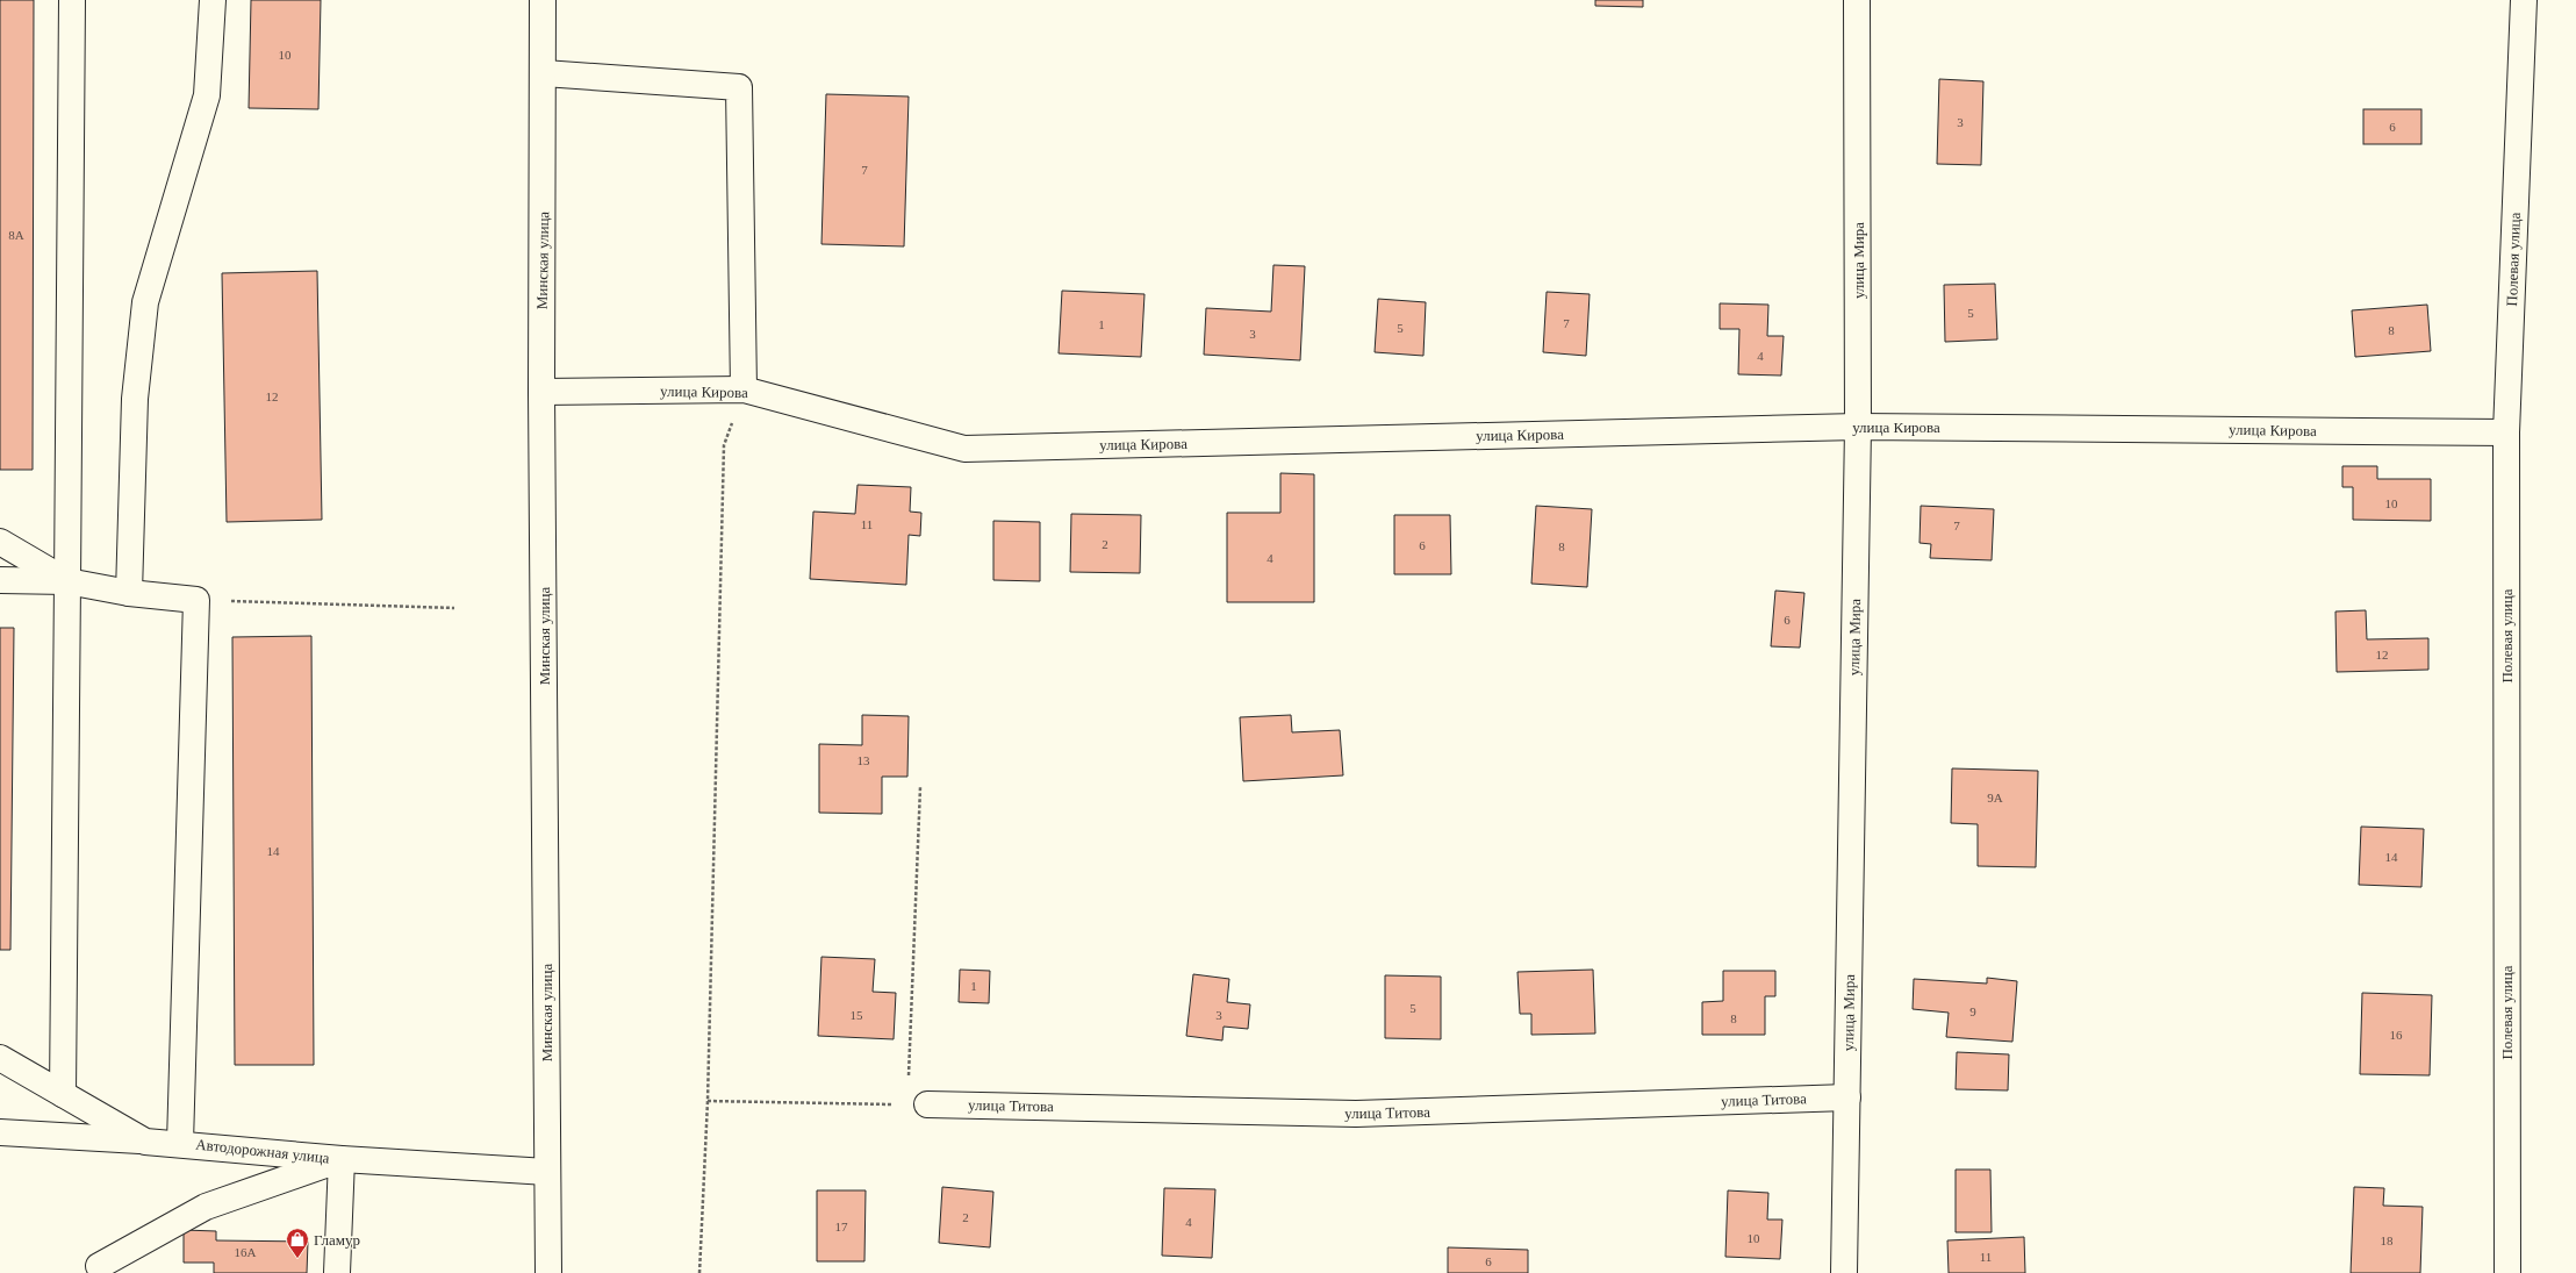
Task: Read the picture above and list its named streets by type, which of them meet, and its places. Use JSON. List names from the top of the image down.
{
  "streets": {
    "street": [
      "Полевая улица",
      "Минская улица",
      "улица Мира",
      "улица Кирова",
      "улица Титова",
      "Автодорожная улица"
    ]
  },
  "crossings": [
    ["Полевая улица", "улица Кирова"],
    ["Минская улица", "улица Кирова"],
    ["Минская улица", "Автодорожная улица"],
    ["улица Мира", "улица Кирова"],
    ["улица Мира", "улица Титова"]
  ],
  "places": {
    "shop": ["Гламур"]
  },
  "house_numbers": [
    "10",
    "3",
    "6",
    "7",
    "8А",
    "5",
    "7",
    "1",
    "5",
    "8",
    "3",
    "4",
    "12",
    "10",
    "11",
    "7",
    "2",
    "6",
    "8",
    "4",
    "6",
    "12",
    "13",
    "9А",
    "14",
    "14",
    "1",
    "5",
    "9",
    "15",
    "3",
    "8",
    "16",
    "2",
    "4",
    "17",
    "10",
    "18",
    "16А",
    "11",
    "6"
  ]
}
